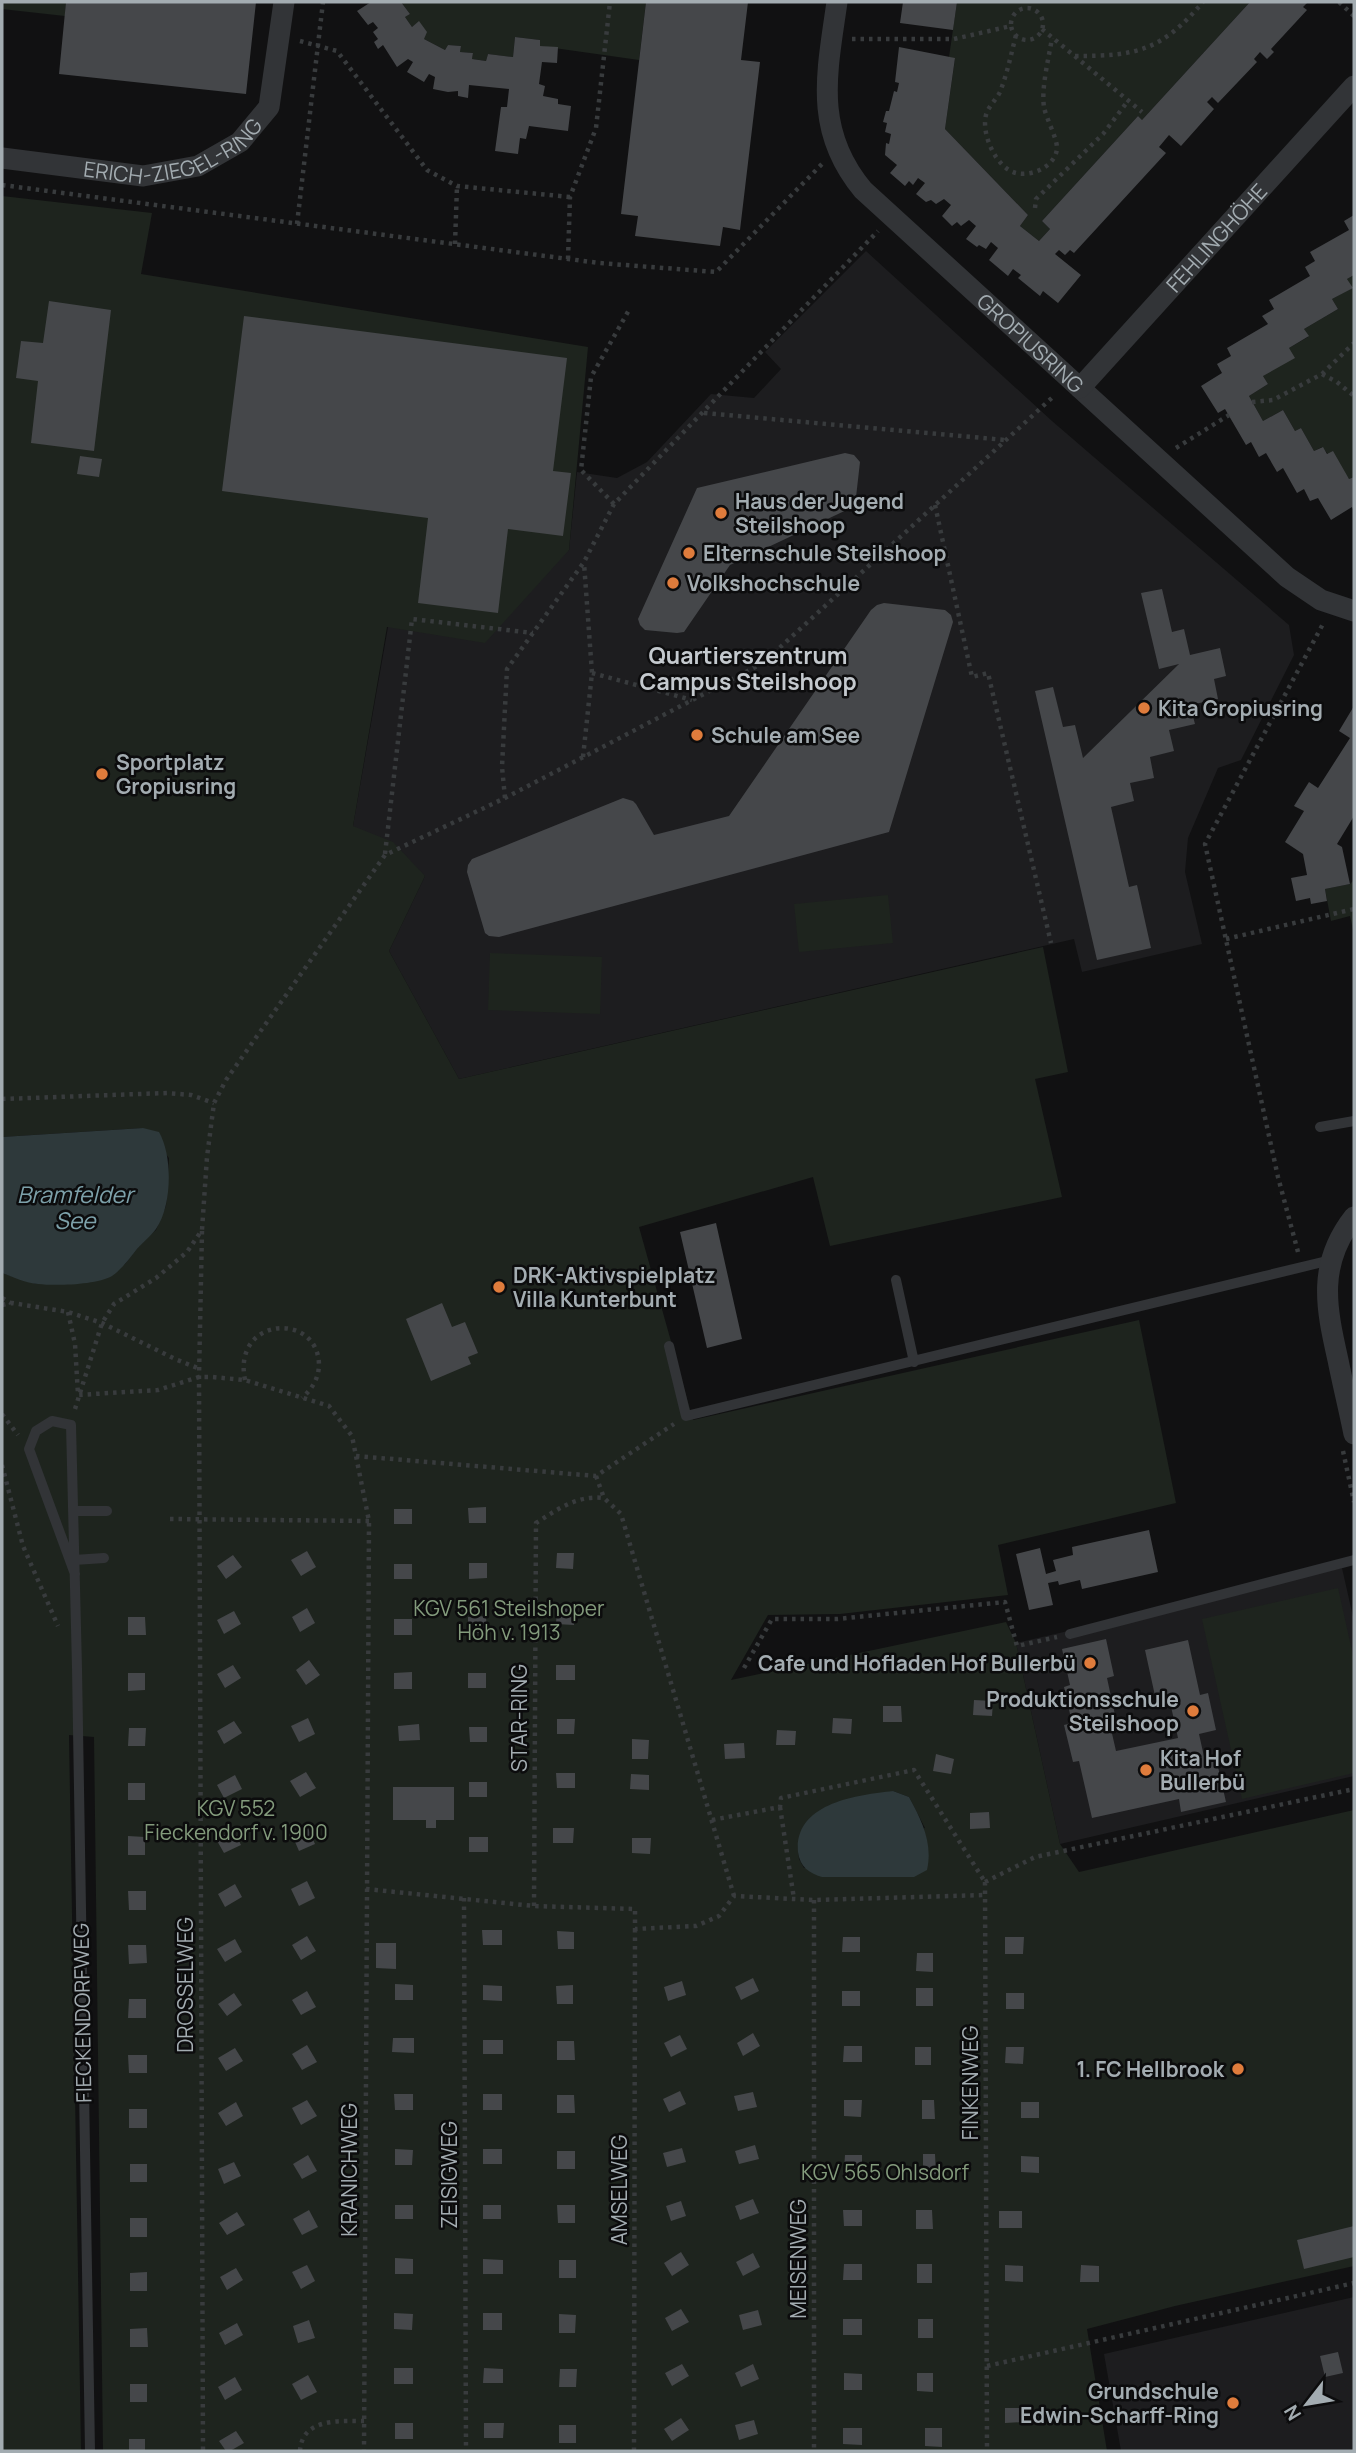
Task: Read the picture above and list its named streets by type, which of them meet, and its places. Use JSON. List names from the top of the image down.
{
  "streets": {
    "street": ["ERICH-ZIEGEL-RING", "FEHLINGHÖHE", "GROPIUSRING"],
    "lane": ["FIECKENDORFWEG"],
    "path": [
      "STAR-RING",
      "DROSSELWEG",
      "FINKENWEG",
      "KRANICHWEG",
      "ZEISIGWEG",
      "AMSELWEG",
      "MEISENWEG"
    ]
  },
  "crossings": [
    ["FEHLINGHÖHE", "GROPIUSRING"]
  ],
  "districts": ["Quartierszentrum Campus Steilshoop"],
  "water": ["Bramfelder See"],
  "parks": ["KGV 561 Steilshoper Höh v. 1913", "KGV 552 Fieckendorf v. 1900", "KGV 565 Ohlsdorf"],
  "places": [
    "Haus der Jugend Steilshoop",
    "Elternschule Steilshoop",
    "Volkshochschule",
    "Kita Gropiusring",
    "Schule am See",
    "Sportplatz Gropiusring",
    "DRK-Aktivspielplatz Villa Kunterbunt",
    "Cafe und Hofladen Hof Bullerbü",
    "Produktionsschule Steilshoop",
    "Kita Hof Bullerbü",
    "1. FC Hellbrook",
    "Grundschule Edwin-Scharff-Ring"
  ],
  "north": "bottom left"
}
